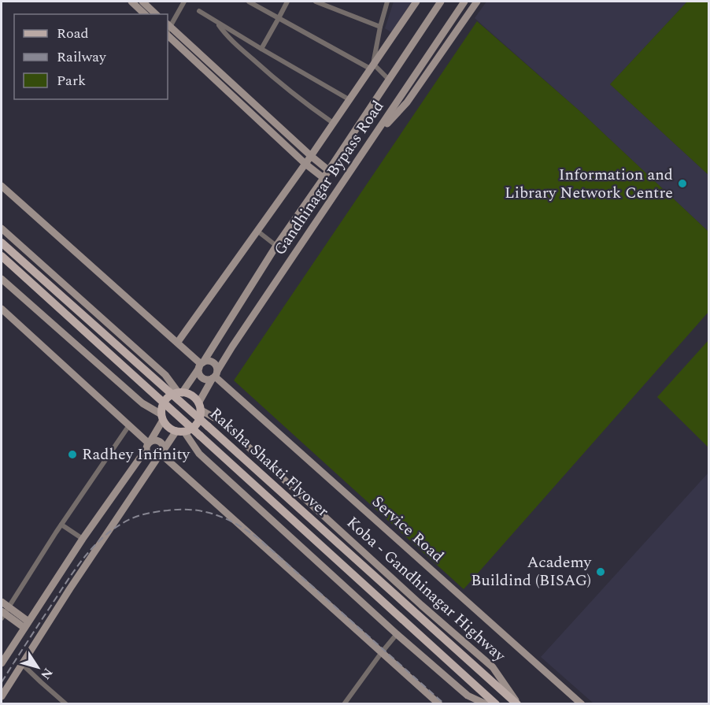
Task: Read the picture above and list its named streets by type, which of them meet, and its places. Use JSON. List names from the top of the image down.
{
  "streets": {
    "main road": [
      "Gandhinagar Bypass Road",
      "Raksha Shakti Flyover",
      "Service Road",
      "Koba - Gandhinagar Highway"
    ]
  },
  "crossings": [
    ["Gandhinagar Bypass Road", "Service Road"],
    ["Gandhinagar Bypass Road", "Koba - Gandhinagar Highway"],
    ["Raksha Shakti Flyover", "Koba - Gandhinagar Highway"]
  ],
  "places": ["Information and Library Network Centre", "Radhey Infinity", "Academy Buildind (BISAG)"],
  "legend": ["Road", "Railway", "Park"],
  "north": "bottom right"
}
